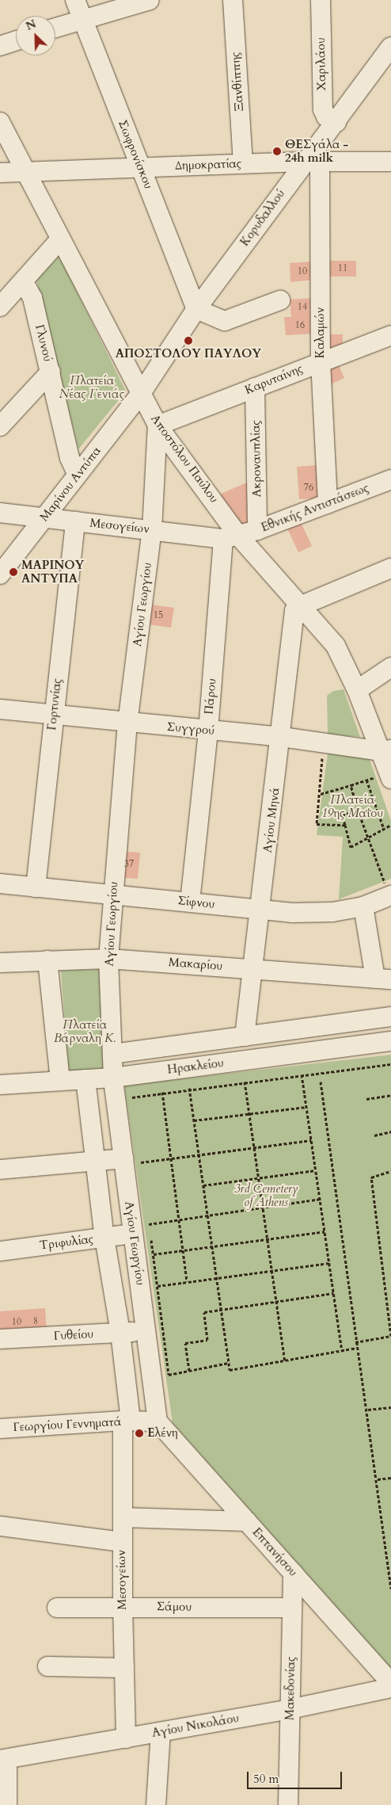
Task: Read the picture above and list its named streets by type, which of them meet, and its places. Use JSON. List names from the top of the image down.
{
  "streets": {
    "street": [
      "Χαριλάου",
      "Ξανθίππης",
      "Σωφρονίσκου",
      "Δημοκρατίας",
      "Κορυδαλλού",
      "Καλαμών",
      "Γλυνού",
      "Καρυταίνης",
      "Αποστόλου Παύλου",
      "Ακροναυπλίας",
      "Μαρίνου Αντύπα",
      "Εθνικής Αντιστάσεως",
      "Μεσογείων",
      "Αγίου Γεωργίου",
      "Πάρου",
      "Γορτυνίας",
      "Συγγρού",
      "Αγίου Μηνά",
      "Σίφνου",
      "Μακαρίου",
      "Ηρακλείου",
      "Τριφυλίας",
      "Γυθείου",
      "Γεωργίου Γεννηματά",
      "Επτανήσου",
      "Σάμου",
      "Μακεδονίας",
      "Αγίου Νικολάου"
    ]
  },
  "crossings": [
    ["Χαριλάου", "Κορυδαλλού"],
    ["Ξανθίππης", "Δημοκρατίας"],
    ["Σωφρονίσκου", "Δημοκρατίας"],
    ["Σωφρονίσκου", "Κορυδαλλού"],
    ["Δημοκρατίας", "Κορυδαλλού"],
    ["Δημοκρατίας", "Καλαμών"],
    ["Δημοκρατίας", "Αποστόλου Παύλου"],
    ["Κορυδαλλού", "Καλαμών"],
    ["Κορυδαλλού", "Αποστόλου Παύλου"],
    ["Κορυδαλλού", "Μαρίνου Αντύπα"],
    ["Καλαμών", "Καρυταίνης"],
    ["Καλαμών", "Εθνικής Αντιστάσεως"],
    ["Γλυνού", "Μαρίνου Αντύπα"],
    ["Καρυταίνης", "Αποστόλου Παύλου"],
    ["Καρυταίνης", "Ακροναυπλίας"],
    ["Καρυταίνης", "Αγίου Γεωργίου"],
    ["Αποστόλου Παύλου", "Μαρίνου Αντύπα"],
    ["Αποστόλου Παύλου", "Εθνικής Αντιστάσεως"],
    ["Αποστόλου Παύλου", "Μεσογείων"],
    ["Αποστόλου Παύλου", "Αγίου Γεωργίου"],
    ["Αποστόλου Παύλου", "Πάρου"],
    ["Αποστόλου Παύλου", "Συγγρού"],
    ["Αποστόλου Παύλου", "Αγίου Μηνά"],
    ["Ακροναυπλίας", "Εθνικής Αντιστάσεως"],
    ["Μαρίνου Αντύπα", "Μεσογείων"],
    ["Εθνικής Αντιστάσεως", "Μεσογείων"],
    ["Εθνικής Αντιστάσεως", "Πάρου"],
    ["Μεσογείων", "Αγίου Γεωργίου"],
    ["Μεσογείων", "Πάρου"],
    ["Μεσογείων", "Γορτυνίας"],
    ["Μεσογείων", "Ηρακλείου"],
    ["Μεσογείων", "Τριφυλίας"],
    ["Μεσογείων", "Γυθείου"],
    ["Μεσογείων", "Γεωργίου Γεννηματά"],
    ["Μεσογείων", "Σάμου"],
    ["Μεσογείων", "Αγίου Νικολάου"],
    ["Αγίου Γεωργίου", "Συγγρού"],
    ["Αγίου Γεωργίου", "Σίφνου"],
    ["Αγίου Γεωργίου", "Μακαρίου"],
    ["Αγίου Γεωργίου", "Ηρακλείου"],
    ["Αγίου Γεωργίου", "Τριφυλίας"],
    ["Αγίου Γεωργίου", "Γυθείου"],
    ["Αγίου Γεωργίου", "Γεωργίου Γεννηματά"],
    ["Αγίου Γεωργίου", "Επτανήσου"],
    ["Πάρου", "Συγγρού"],
    ["Πάρου", "Σίφνου"],
    ["Γορτυνίας", "Συγγρού"],
    ["Γορτυνίας", "Σίφνου"],
    ["Συγγρού", "Αγίου Μηνά"],
    ["Αγίου Μηνά", "Σίφνου"],
    ["Αγίου Μηνά", "Μακαρίου"],
    ["Γεωργίου Γεννηματά", "Επτανήσου"],
    ["Επτανήσου", "Μακεδονίας"],
    ["Σάμου", "Μακεδονίας"],
    ["Μακεδονίας", "Αγίου Νικολάου"]
  ],
  "parks": [
    "Πλατεία Νέας Γενιάς",
    "Πλατεία 19ης Μαΐου",
    "Πλατεία Βάρναλη Κ.",
    "3rd Cemetery of Athens"
  ],
  "places": [
    "ΘΕΣγάλα - 24h milk",
    "ΑΠΟΣΤΟΛΟΥ ΠΑΥΛΟΥ",
    "ΜΑΡΙΝΟΥ ΑΝΤΥΠΑ",
    "Ελένη"
  ],
  "house_numbers": [
    "11",
    "10",
    "14",
    "16",
    "76",
    "15",
    "37",
    "8",
    "10"
  ],
  "scale_bar": "50 m",
  "north": "top left"
}
